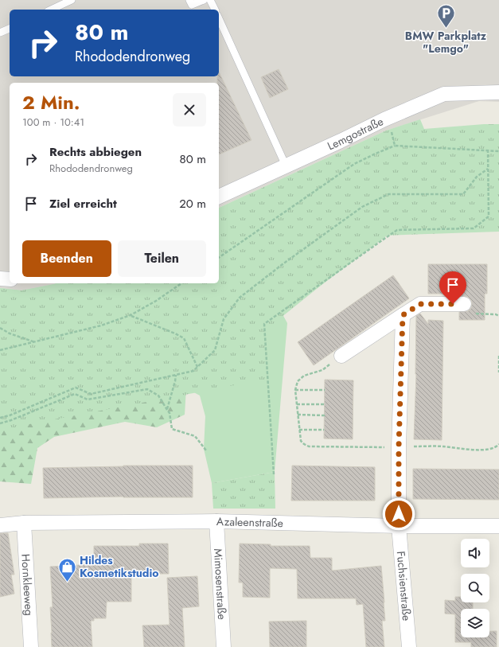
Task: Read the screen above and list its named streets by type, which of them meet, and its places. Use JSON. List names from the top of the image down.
{
  "streets": {
    "street": [
      "Lemgostraße",
      "Azaleenstraße",
      "Mimosenstraße",
      "Hornkleeweg",
      "Fuchsienstraße"
    ]
  },
  "crossings": [
    ["Azaleenstraße", "Mimosenstraße"],
    ["Azaleenstraße", "Hornkleeweg"],
    ["Azaleenstraße", "Fuchsienstraße"]
  ],
  "places": {
    "parking": ["BMW Parkplatz \"Lemgo\""],
    "shop": ["Hildes Kosmetikstudio"]
  },
  "page": {
    "turn": ["80 m", "Rhododendronweg"],
    "heading": ["2 Min.", "100 m · 10:41"],
    "list": [
      {
        "name": "Rechts abbiegen",
        "note": "Rhododendronweg",
        "value": "80 m"
      },
      {
        "name": "Ziel erreicht",
        "value": "20 m"
      }
    ],
    "buttons": ["Beenden", "Teilen"]
  }
}
